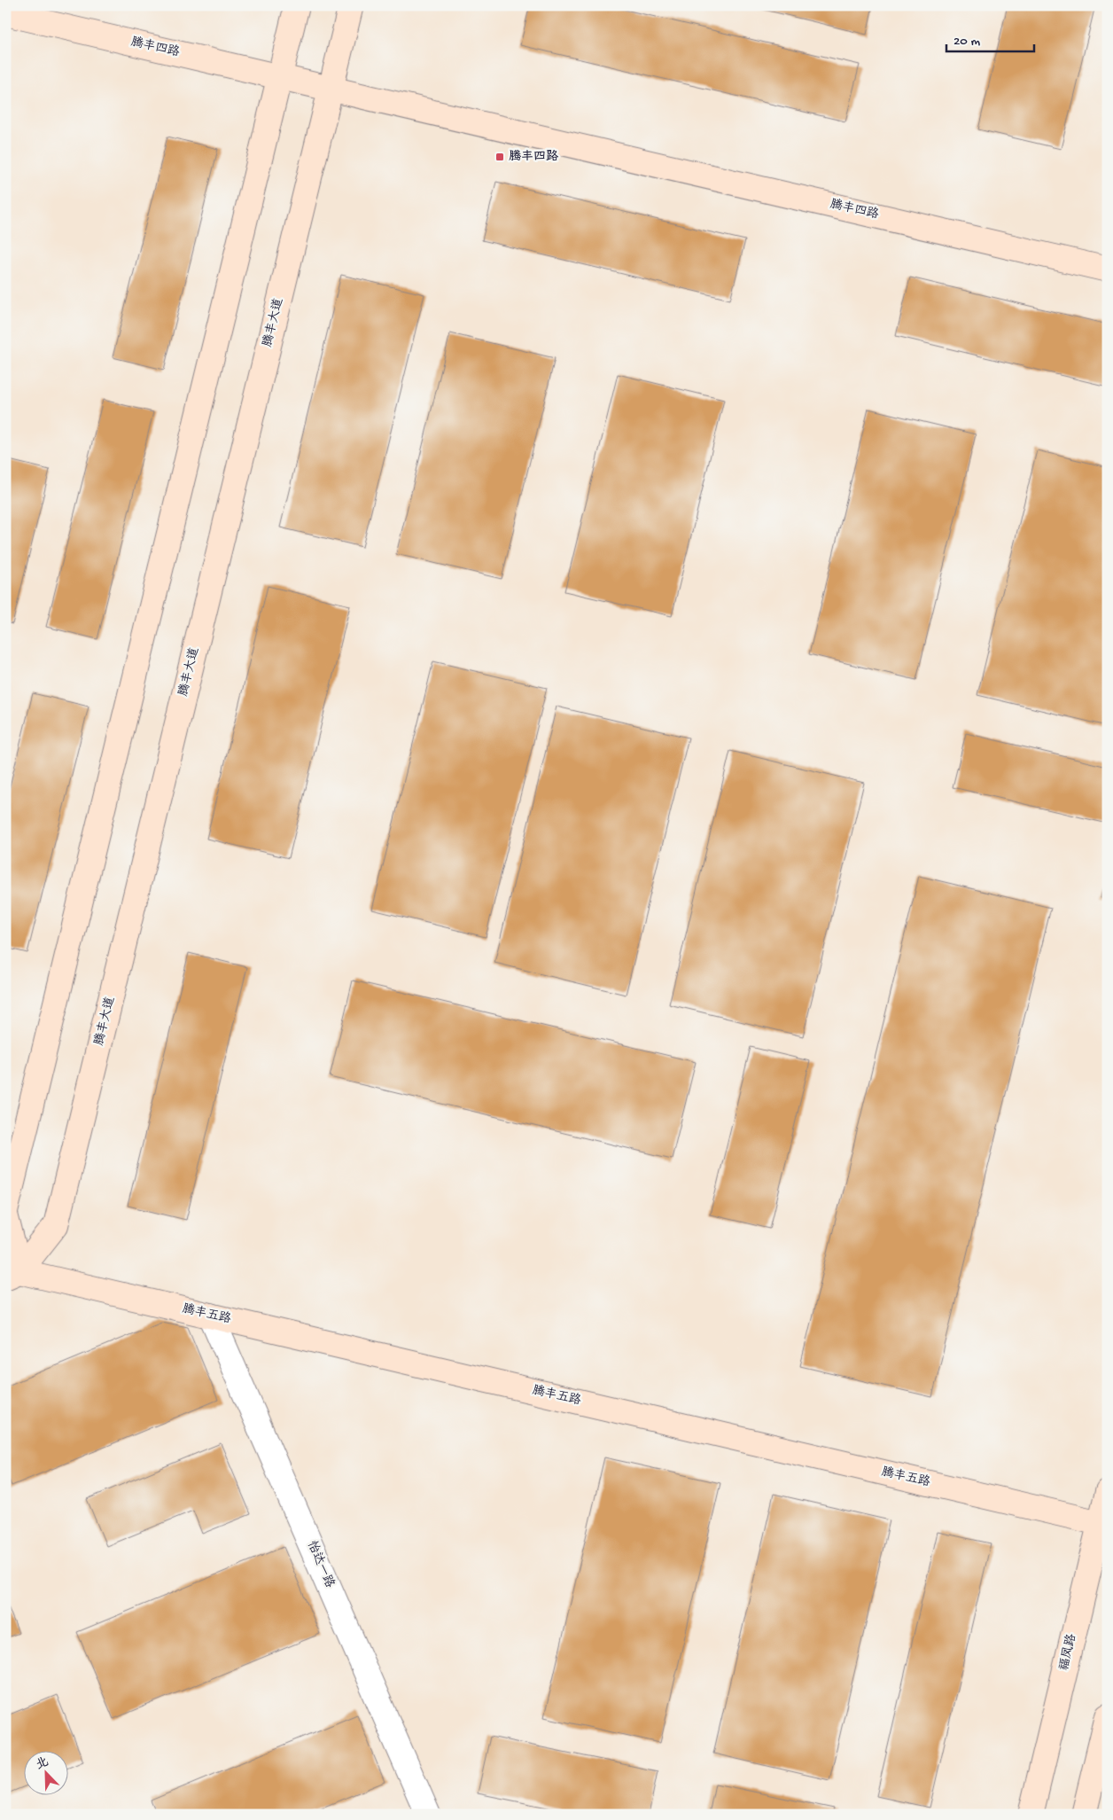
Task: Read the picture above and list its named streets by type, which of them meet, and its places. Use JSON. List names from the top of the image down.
{
  "streets": {
    "street": [
      "腾丰四路",
      "腾丰大道",
      "腾丰五路",
      "怡达一路",
      "福凤路"
    ]
  },
  "crossings": [
    ["腾丰四路", "腾丰大道"],
    ["腾丰大道", "腾丰五路"],
    ["腾丰五路", "怡达一路"],
    ["腾丰五路", "福凤路"]
  ],
  "places": {
    "transit": ["腾丰四路"]
  },
  "scale_bar": "20 m",
  "north": "top left"
}
